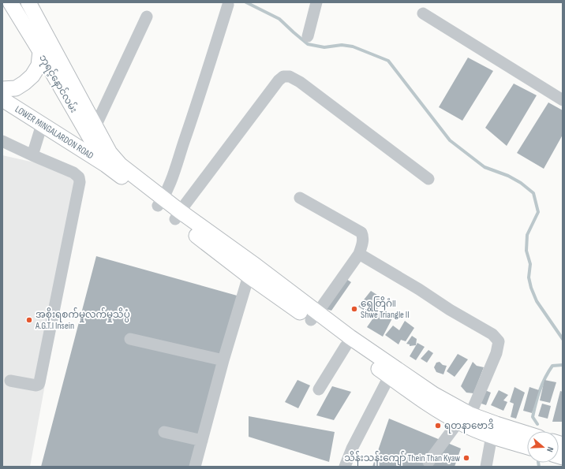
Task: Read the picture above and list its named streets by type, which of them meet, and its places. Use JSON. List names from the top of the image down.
{
  "streets": {
    "main road": ["ဘုရင့်နောင်လမ်း", "LOWER MINGALARDON ROAD"]
  },
  "crossings": [
    ["ဘုရင့်နောင်လမ်း", "LOWER MINGALARDON ROAD"]
  ],
  "places": [
    "ရွှေတြိဂံII Shwe Triangle II",
    "အစိုးရစက်မှုလက်မှုသိပ္ပံ A.G.T.I Insein",
    "ရတနာဗောဒိ",
    "သိန်းသန်းကျော် Thein Than Kyaw"
  ],
  "north": "right"
}
